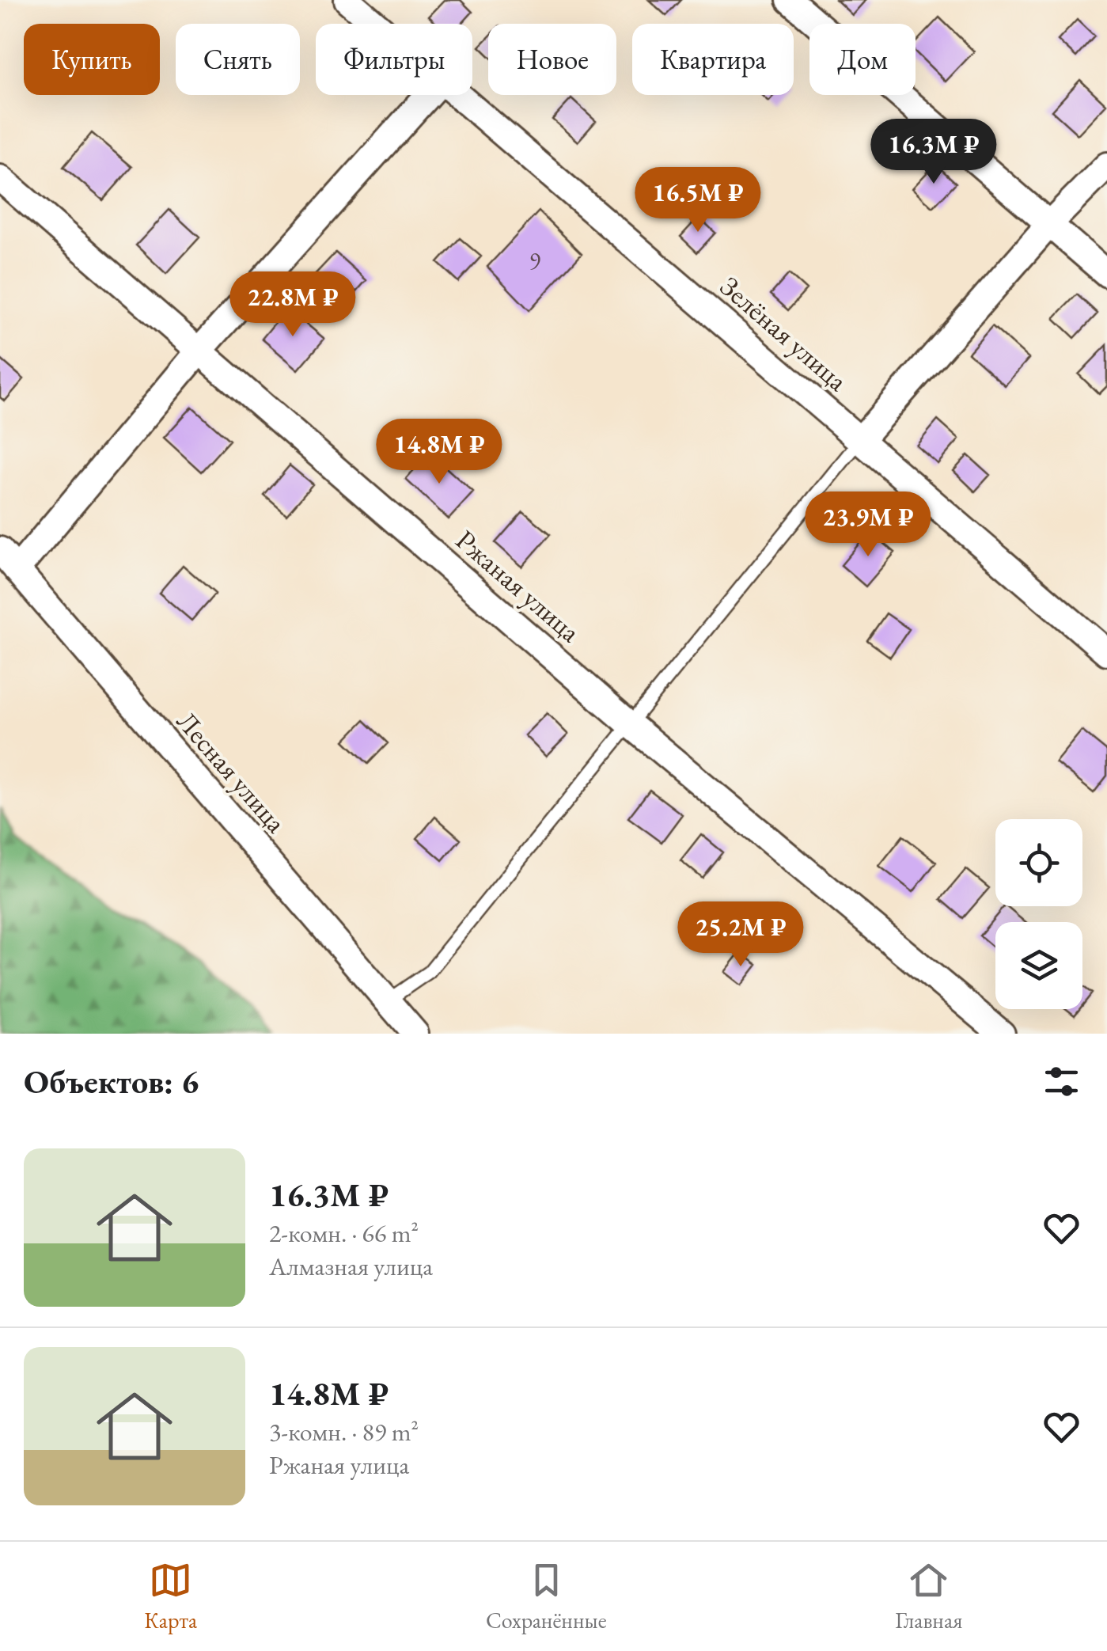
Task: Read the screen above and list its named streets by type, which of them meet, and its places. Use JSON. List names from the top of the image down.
{
  "streets": {
    "street": ["Зелёная улица", "Ржаная улица", "Лесная улица"]
  },
  "house_numbers": ["9"],
  "page": {
    "chip": [
      "Купить",
      "Снять",
      "Фильтры",
      "Новое",
      "Квартира",
      "Дом"
    ],
    "price": [
      "16.3M ₽",
      "16.5M ₽",
      "22.8M ₽",
      "14.8M ₽",
      "23.9M ₽",
      "25.2M ₽"
    ],
    "heading": "Объектов: 6",
    "list": [
      {
        "name": "16.3M ₽",
        "note": "2-комн. · 66 m² · Алмазная улица"
      },
      {
        "name": "14.8M ₽",
        "note": "3-комн. · 89 m² · Ржаная улица"
      }
    ],
    "tabs": ["Карта", "Сохранённые", "Главная"]
  }
}
